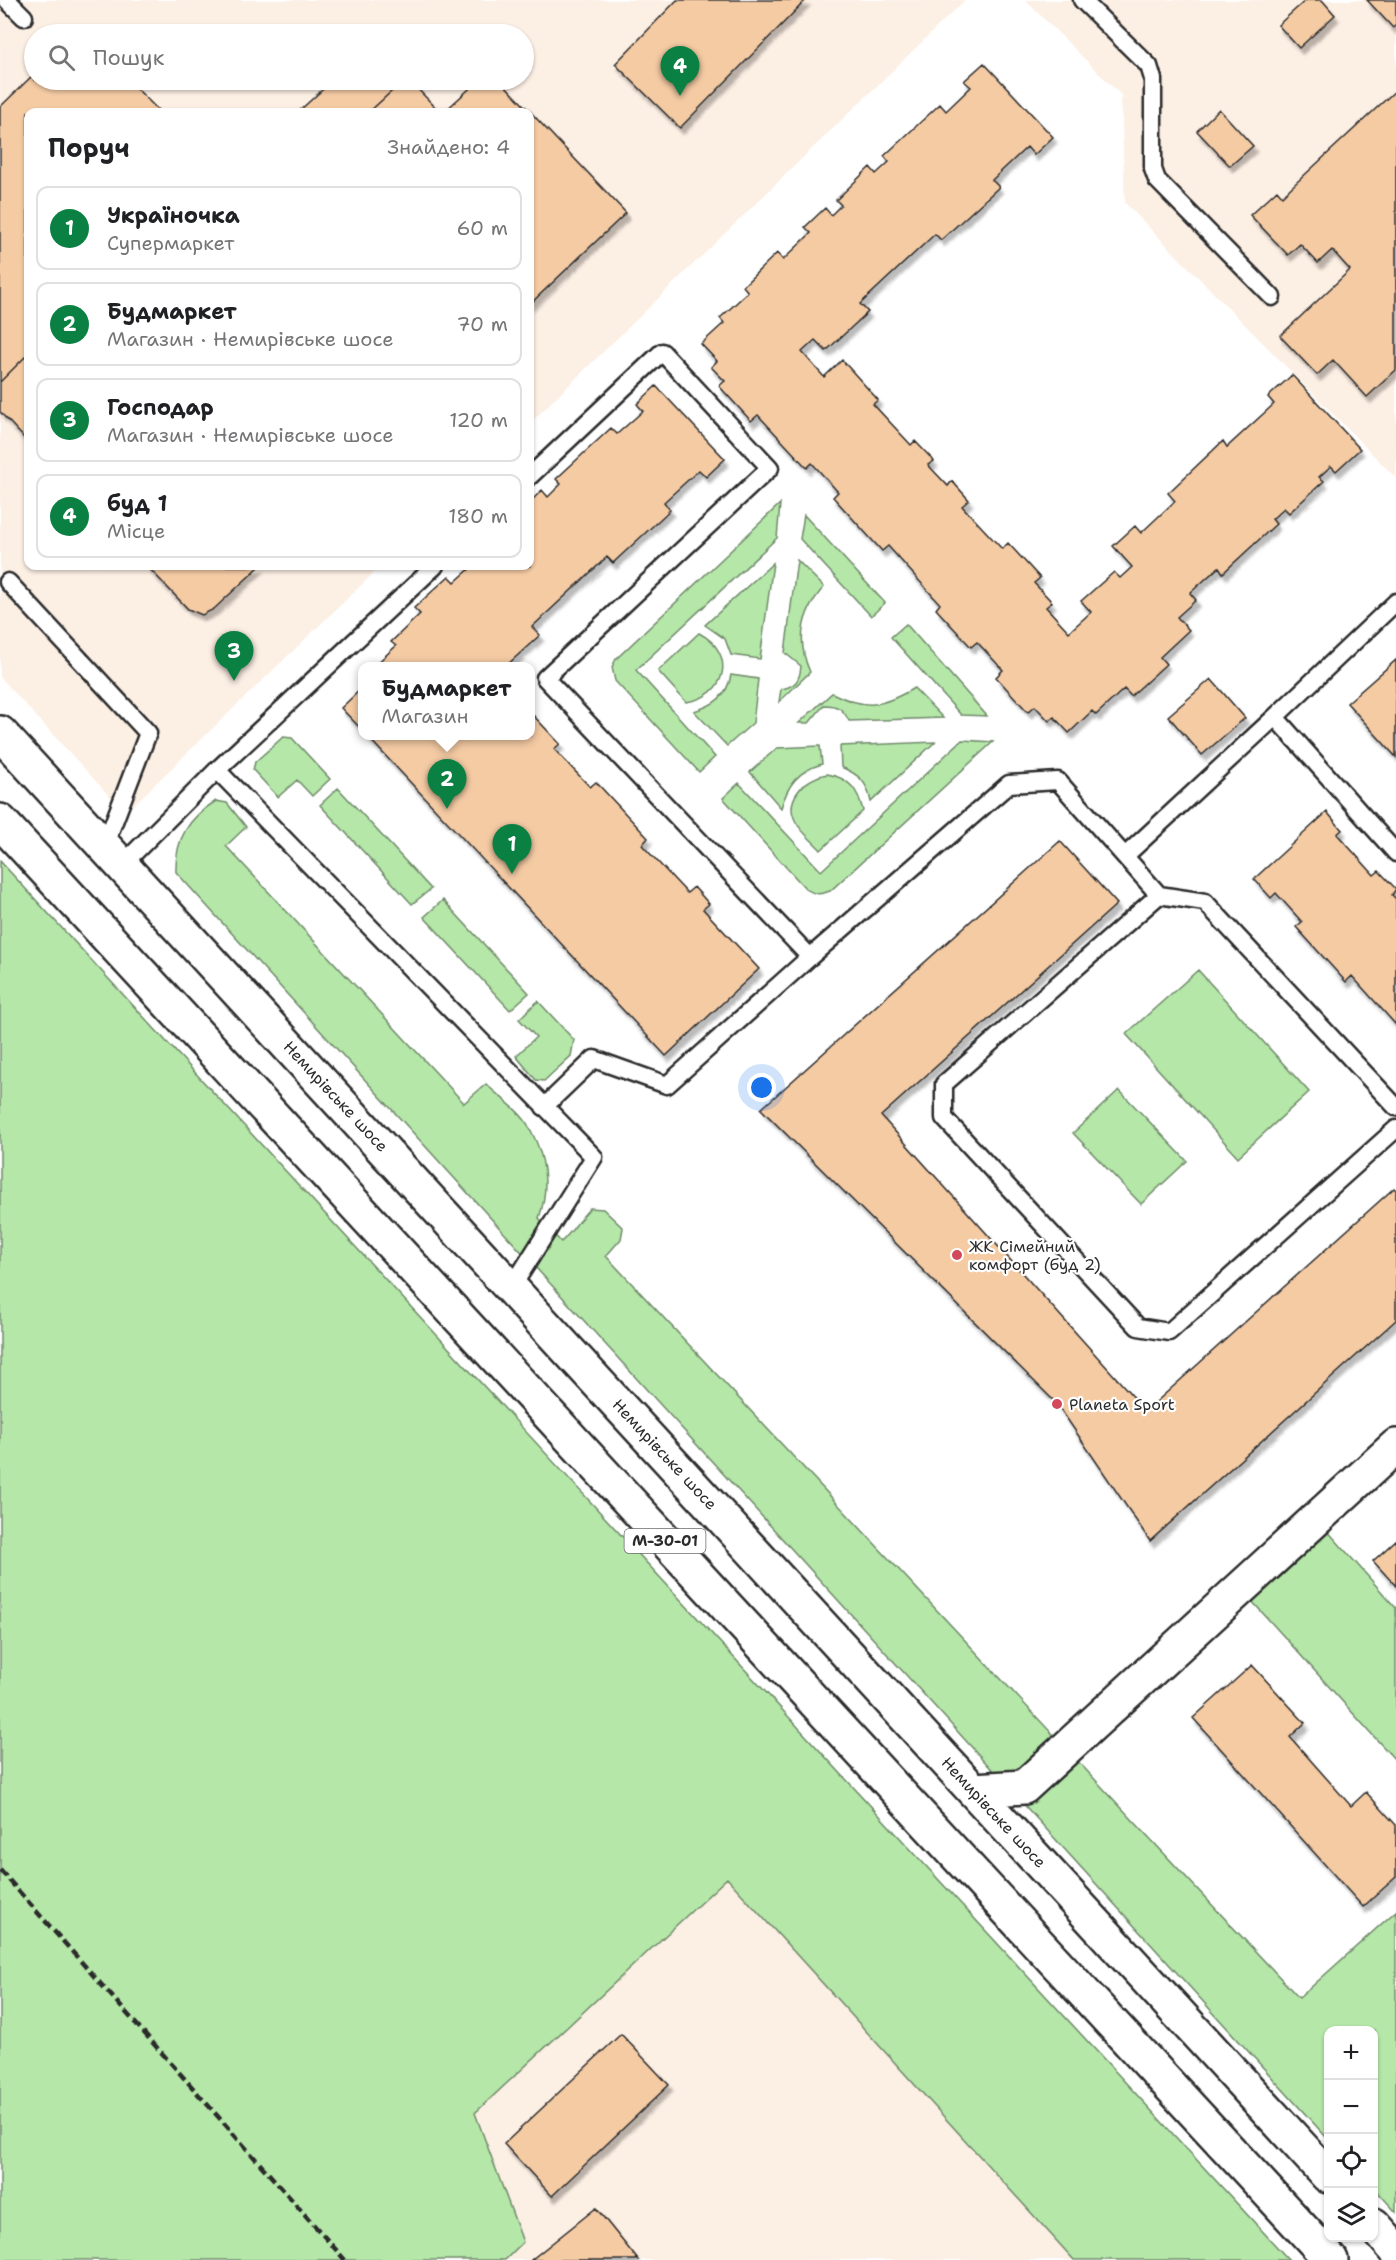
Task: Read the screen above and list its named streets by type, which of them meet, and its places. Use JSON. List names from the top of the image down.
{
  "streets": {
    "main road": ["Немирівське шосе", "М-30-01"]
  },
  "places": ["ЖК Сімейний комфорт (буд 2)", "Planeta Sport"],
  "page": {
    "search": "Пошук",
    "pins": [
      "4",
      "3",
      "2",
      "1"
    ],
    "heading": ["Поруч", "Знайдено: 4"],
    "list": [
      {
        "mark": "1",
        "name": "Україночка",
        "note": "Супермаркет",
        "value": "60 m"
      },
      {
        "mark": "2",
        "name": "Будмаркет",
        "note": "Магазин · Немирівське шосе",
        "value": "70 m"
      },
      {
        "mark": "3",
        "name": "Господар",
        "note": "Магазин · Немирівське шосе",
        "value": "120 m"
      },
      {
        "mark": "4",
        "name": "буд 1",
        "note": "Місце",
        "value": "180 m"
      }
    ],
    "popup": ["Будмаркет", "Магазин"],
    "map_buttons": ["+", "−"]
  }
}
